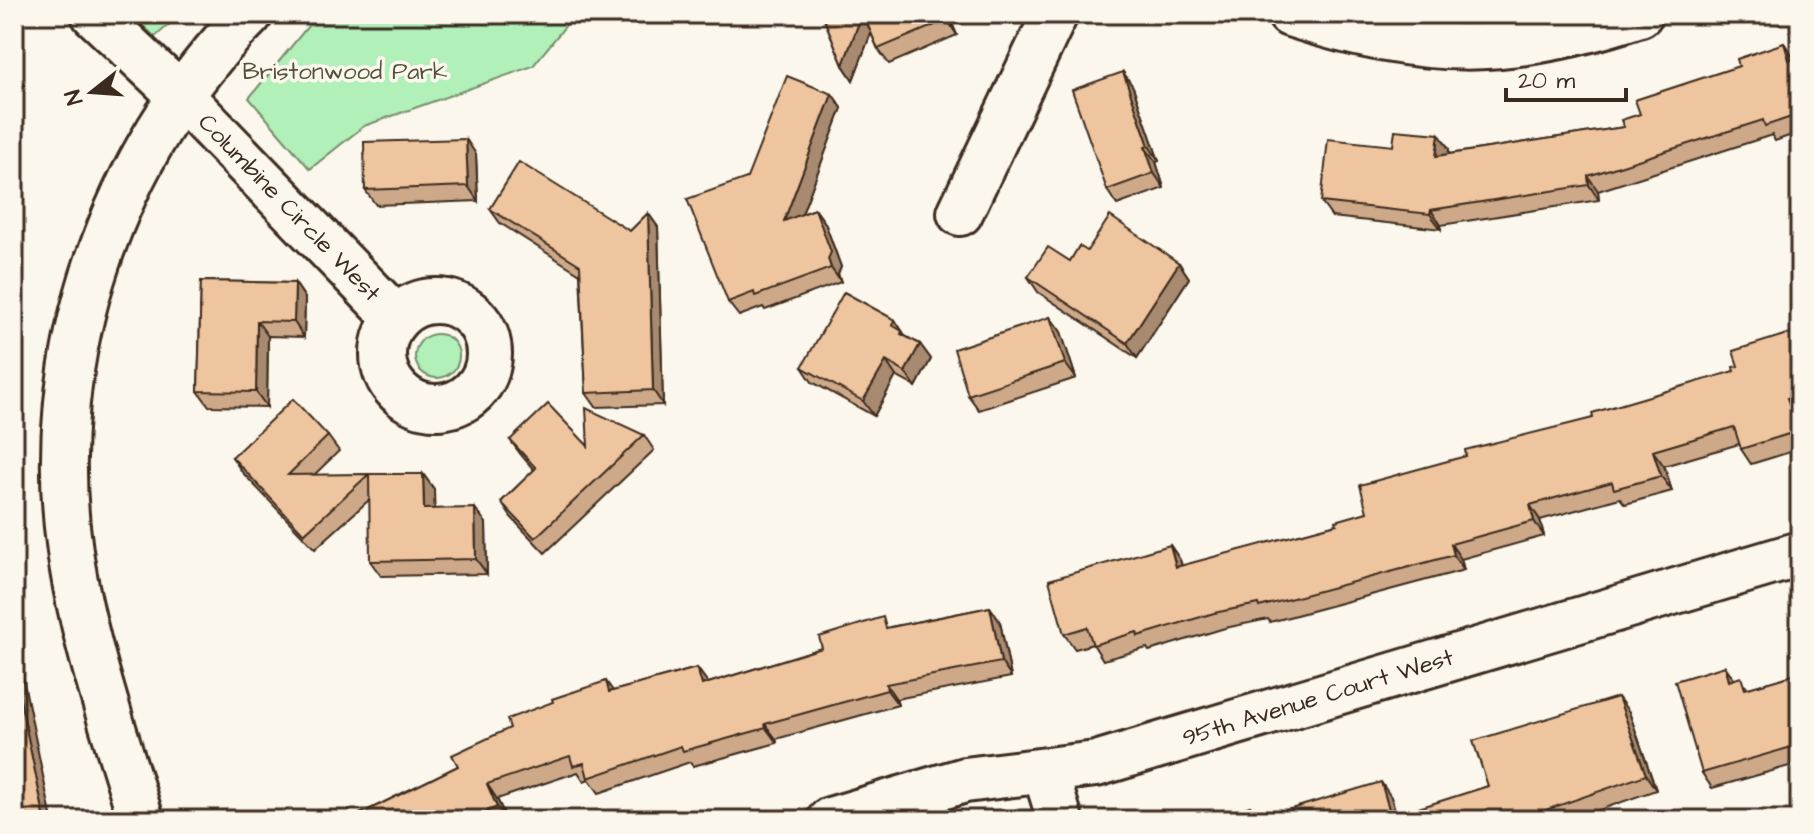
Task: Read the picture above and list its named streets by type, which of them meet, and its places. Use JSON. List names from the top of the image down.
{
  "streets": {
    "street": ["Columbine Circle West", "95th Avenue Court West"]
  },
  "parks": ["Bristonwood Park"],
  "scale_bar": "20 m",
  "north": "left"
}
